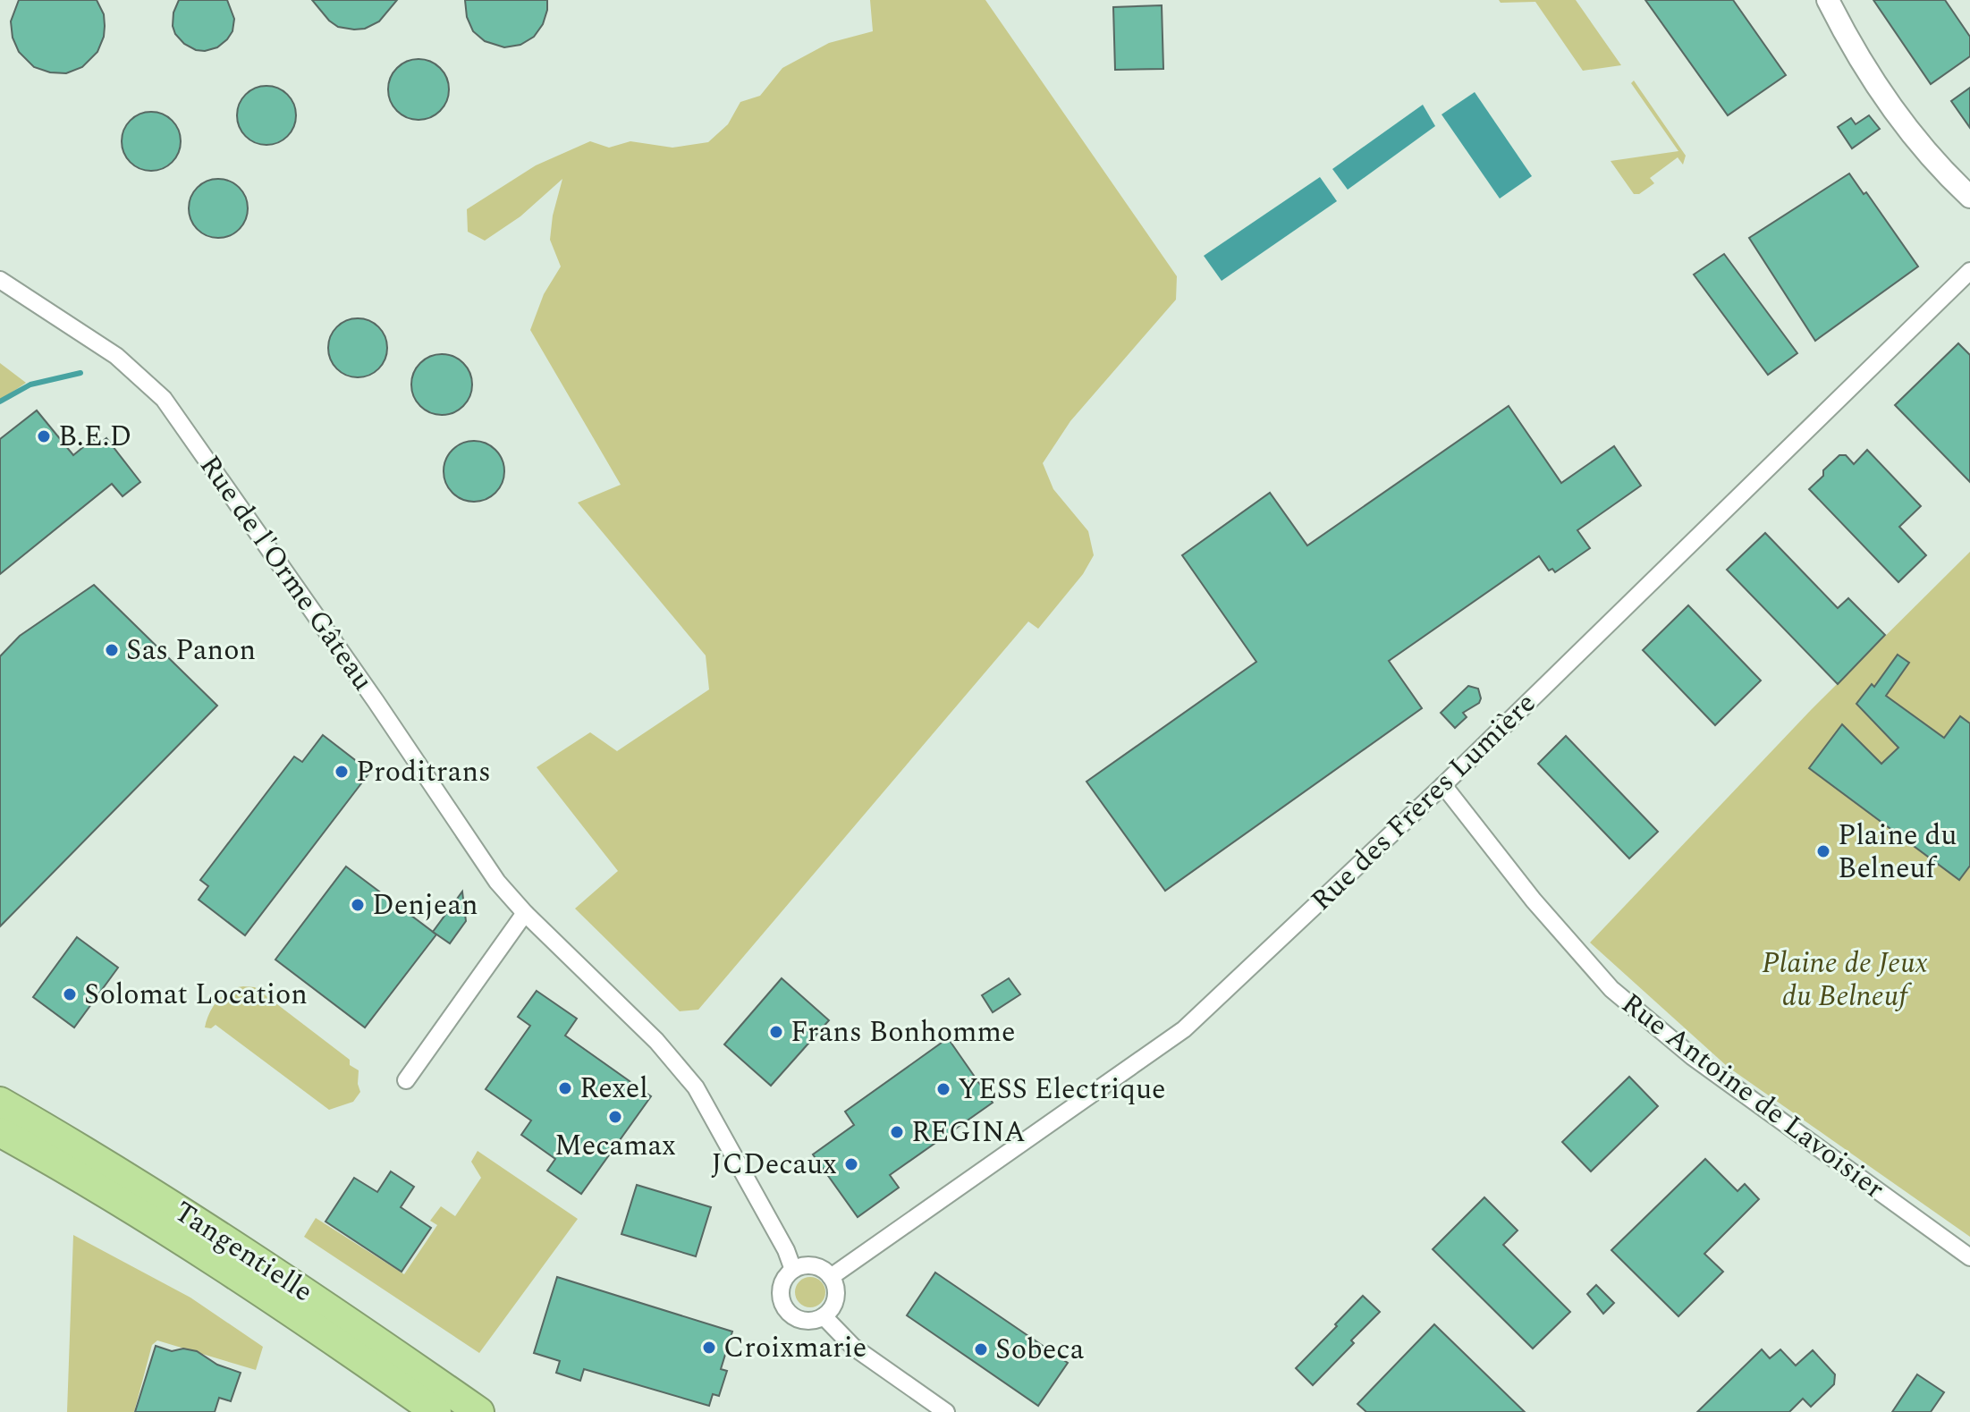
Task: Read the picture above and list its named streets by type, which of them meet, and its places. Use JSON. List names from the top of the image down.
{
  "streets": {
    "highway": ["Tangentielle"],
    "street": ["Rue de l'Orme Gâteau", "Rue des Frères Lumière", "Rue Antoine de Lavoisier"]
  },
  "crossings": [
    ["Rue de l'Orme Gâteau", "Rue des Frères Lumière"],
    ["Rue des Frères Lumière", "Rue Antoine de Lavoisier"]
  ],
  "parks": ["Plaine de Jeux du Belneuf"],
  "places": [
    "B.E.D",
    "Sas Panon",
    "Proditrans",
    "Plaine du Belneuf",
    "Denjean",
    "Solomat Location",
    "Frans Bonhomme",
    "Rexel",
    "YESS Electrique",
    "Mecamax",
    "REGINA",
    "JCDecaux",
    "Croixmarie",
    "Sobeca"
  ]
}
